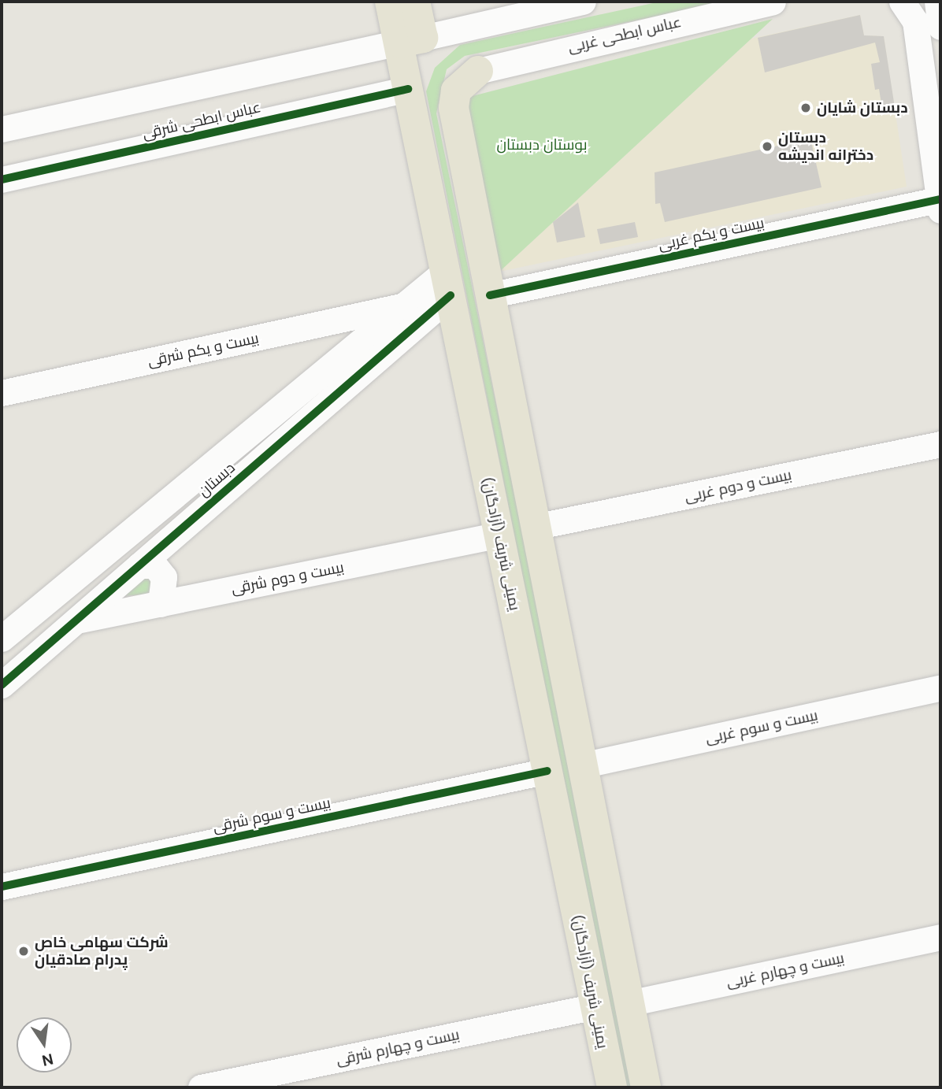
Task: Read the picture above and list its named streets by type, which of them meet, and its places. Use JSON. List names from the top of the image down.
{
  "streets": {
    "main road": ["یمینی شریف (آزادگان)"],
    "street": [
      "عباس ابطحی غربی",
      "عباس ابطحی شرقی",
      "بیست و یکم غربی",
      "بیست و یکم شرقی",
      "دبستان",
      "بیست و دوم غربی",
      "بیست و دوم شرقی",
      "بیست و سوم غربی",
      "بیست و سوم شرقی",
      "بیست و چهارم غربی",
      "بیست و چهارم شرقی"
    ]
  },
  "crossings": [
    ["عباس ابطحی شرقی", "یمینی شریف (آزادگان)"],
    ["بیست و یکم شرقی", "دبستان"],
    ["دبستان", "یمینی شریف (آزادگان)"],
    ["دبستان", "بیست و دوم شرقی"],
    ["یمینی شریف (آزادگان)", "بیست و دوم شرقی"],
    ["یمینی شریف (آزادگان)", "بیست و سوم شرقی"],
    ["یمینی شریف (آزادگان)", "بیست و چهارم شرقی"]
  ],
  "parks": ["بوستان دبستان"],
  "places": ["دبستان شایان", "دبستان دخترانه اندیشه", "شرکت سهامی خاص پدرام صادقیان"],
  "north": "bottom"
}
